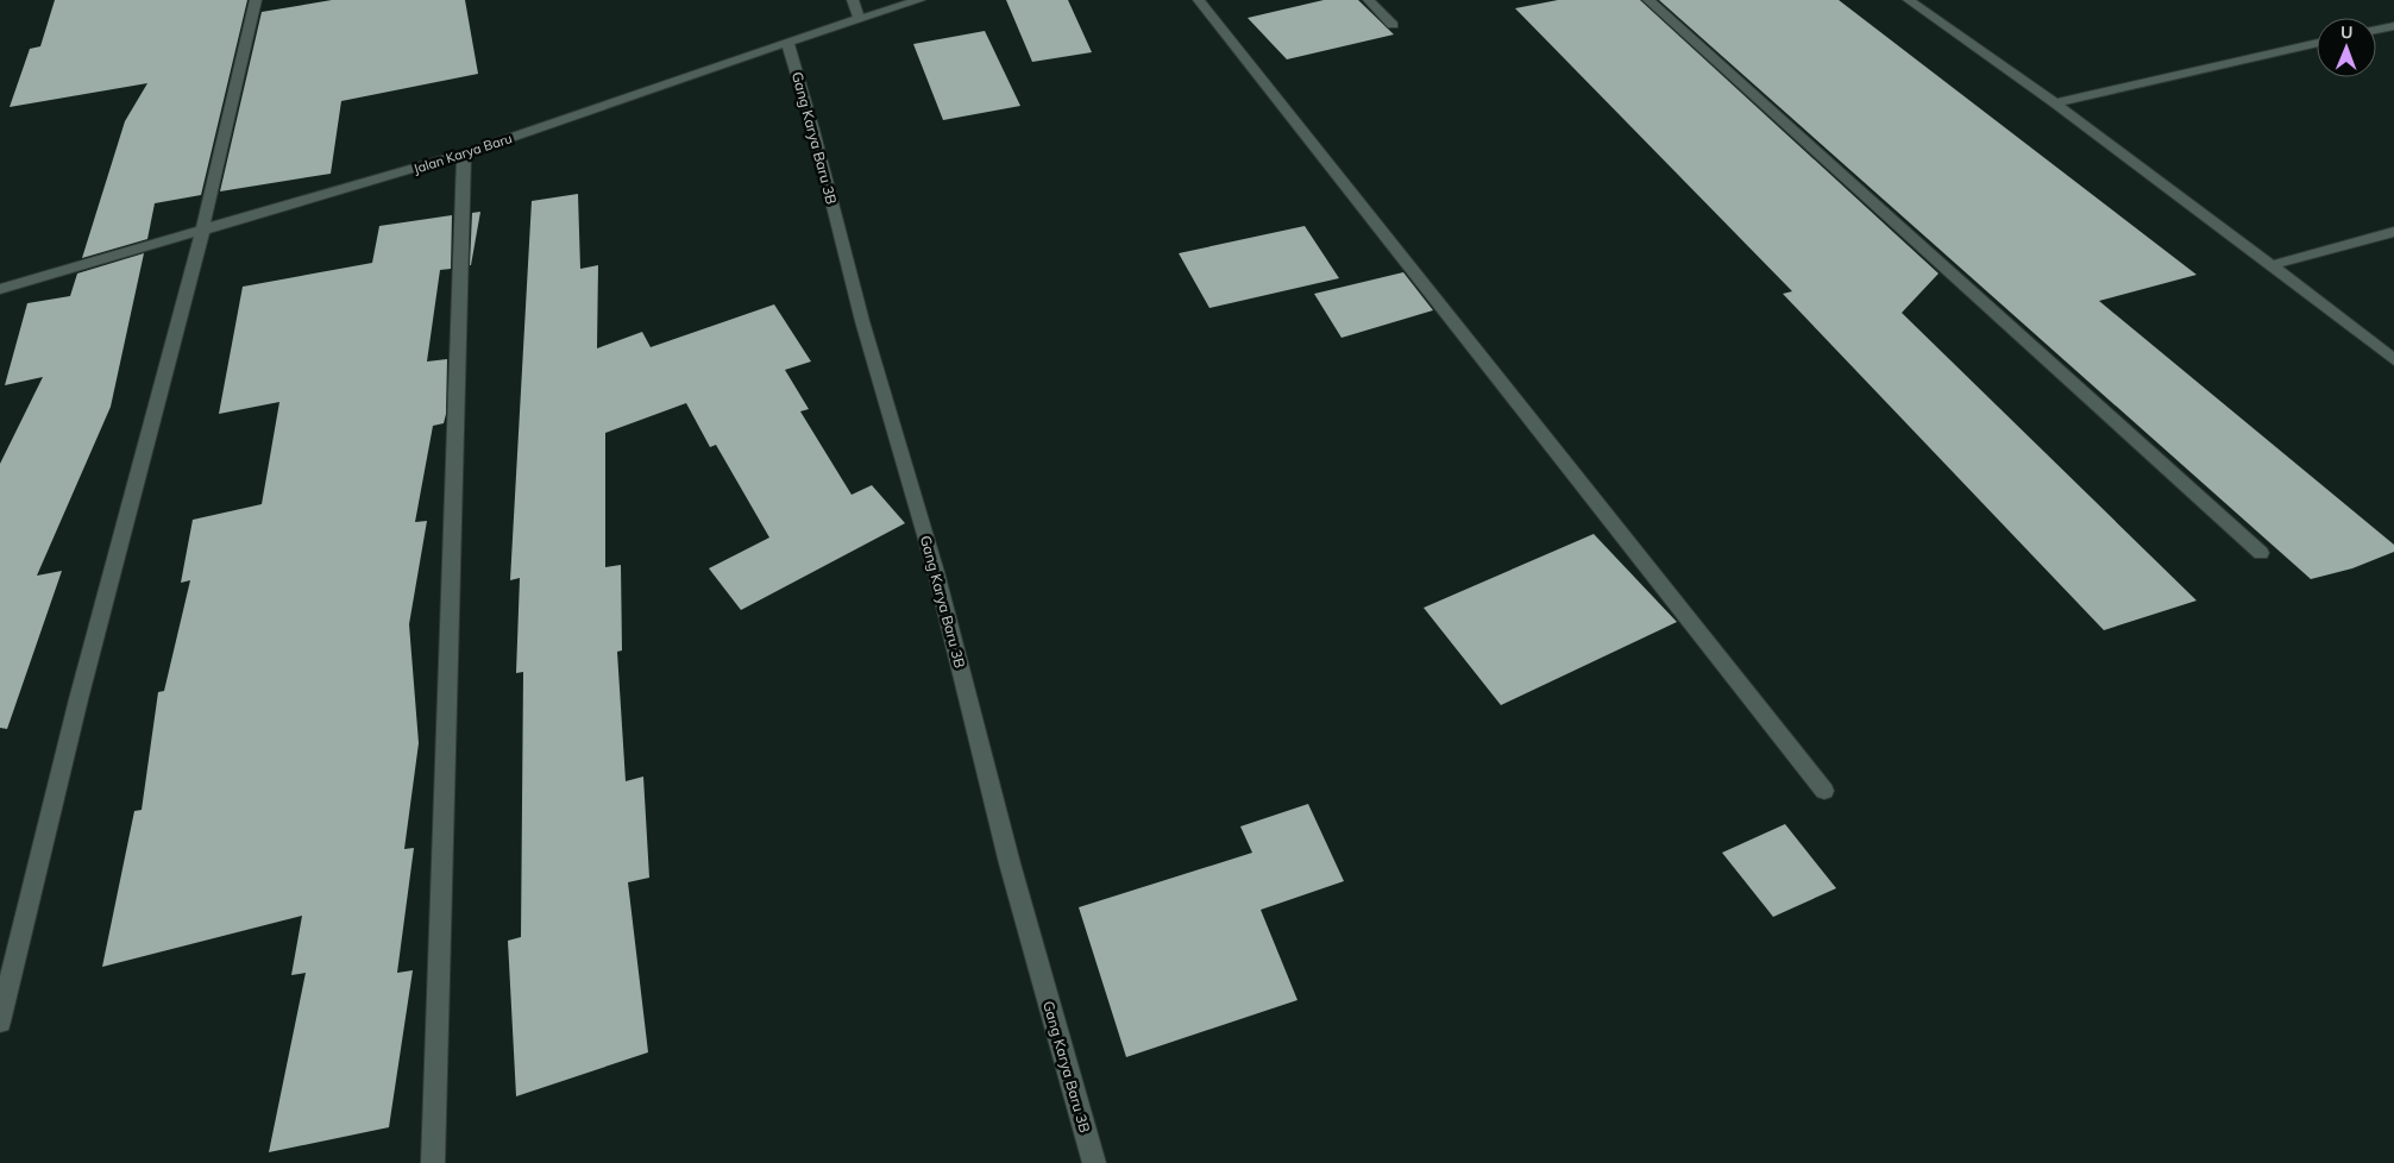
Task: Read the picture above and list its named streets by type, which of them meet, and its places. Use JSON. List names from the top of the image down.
{
  "streets": {
    "street": ["Gang Karya Baru 3B", "Jalan Karya Baru"]
  },
  "crossings": [
    ["Gang Karya Baru 3B", "Jalan Karya Baru"]
  ],
  "north": "top"
}
